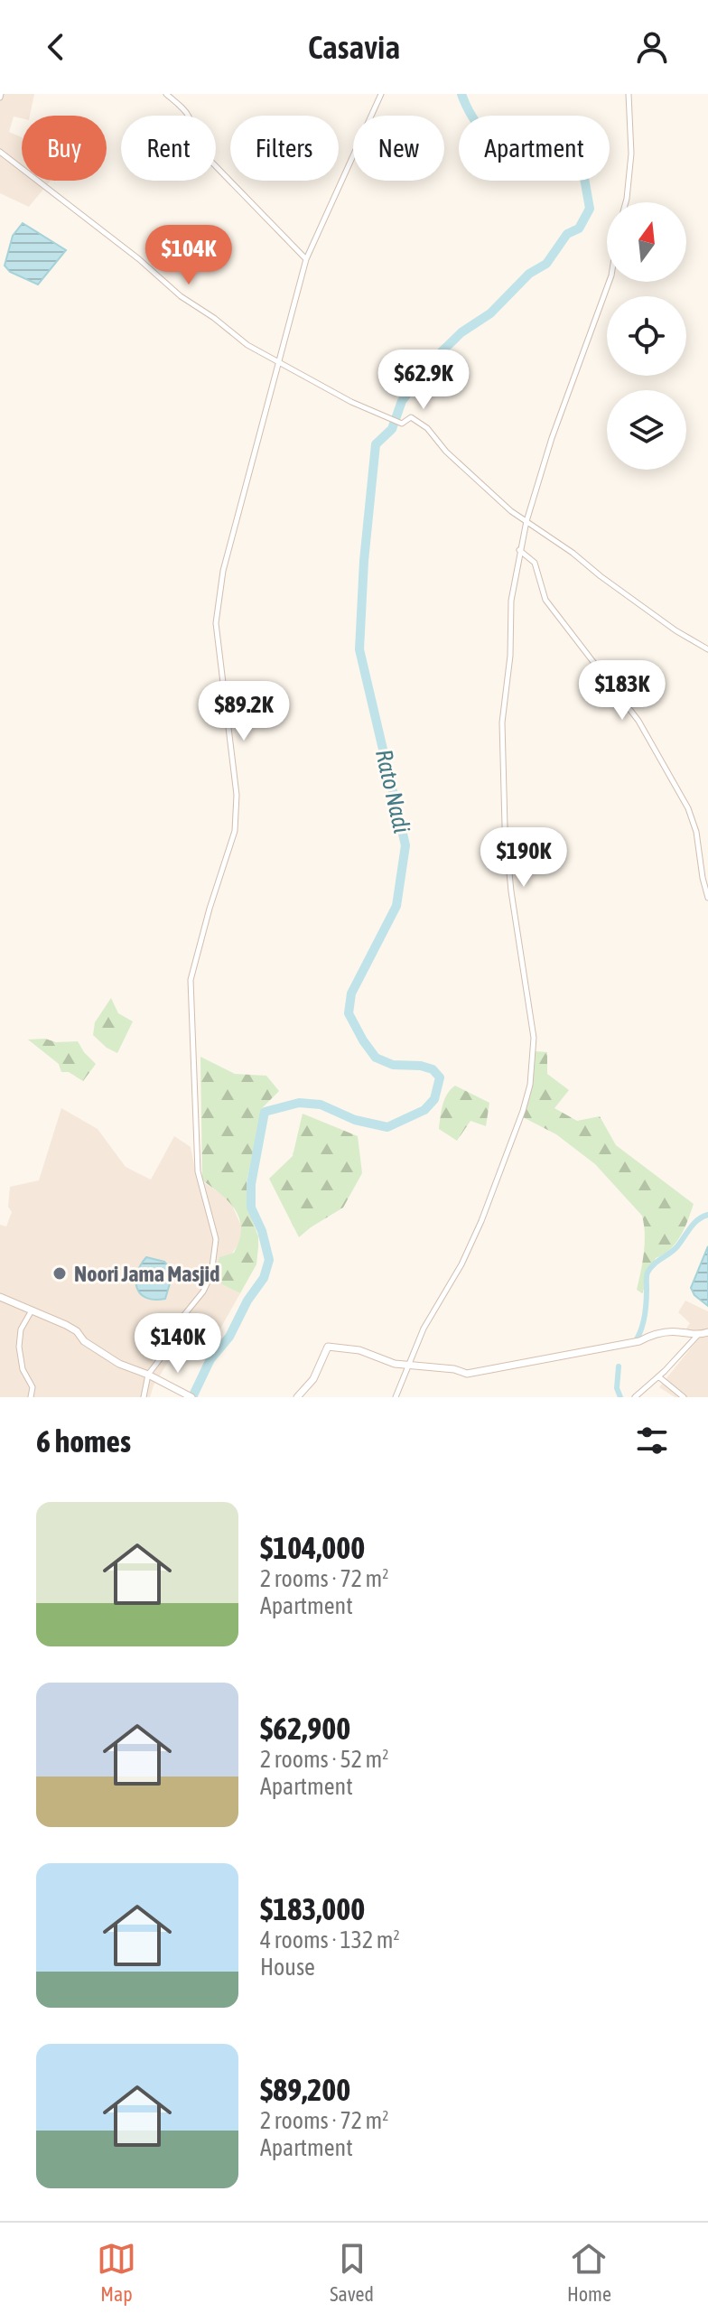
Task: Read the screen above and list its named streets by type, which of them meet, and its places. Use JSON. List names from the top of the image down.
{
  "water": ["Rato Nadi"],
  "places": ["Noori Jama Masjid"],
  "north": "top",
  "page": {
    "header": "Casavia",
    "chip": [
      "Buy",
      "Rent",
      "Filters",
      "New",
      "Apartment"
    ],
    "price": [
      "$104K",
      "$62.9K",
      "$183K",
      "$89.2K",
      "$190K",
      "$140K"
    ],
    "heading": "6 homes",
    "list": [
      {
        "name": "$104,000",
        "note": "2 rooms · 72 m² · Apartment"
      },
      {
        "name": "$62,900",
        "note": "2 rooms · 52 m² · Apartment"
      },
      {
        "name": "$183,000",
        "note": "4 rooms · 132 m² · House"
      },
      {
        "name": "$89,200",
        "note": "2 rooms · 72 m² · Apartment"
      }
    ],
    "tabs": ["Map", "Saved", "Home"]
  }
}
